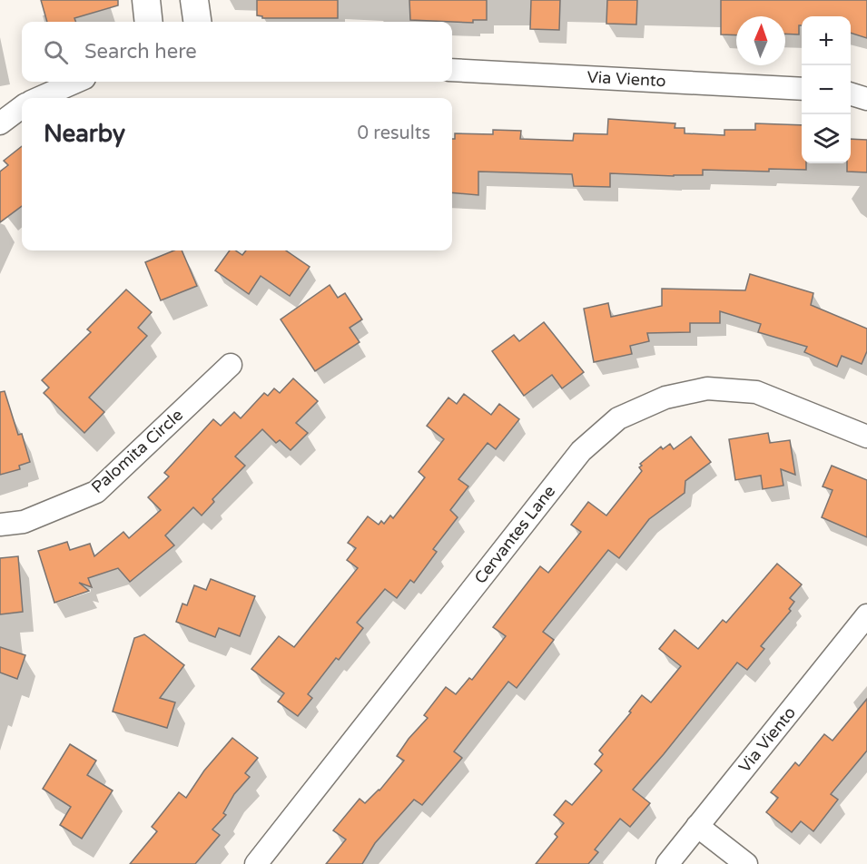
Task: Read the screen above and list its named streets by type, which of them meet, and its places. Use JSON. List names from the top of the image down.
{
  "streets": {
    "street": ["Via Viento", "Palomita Circle", "Cervantes Lane"]
  },
  "north": "top",
  "page": {
    "map_buttons": ["+", "−"],
    "search": "Search here",
    "heading": ["Nearby", "0 results"]
  }
}
